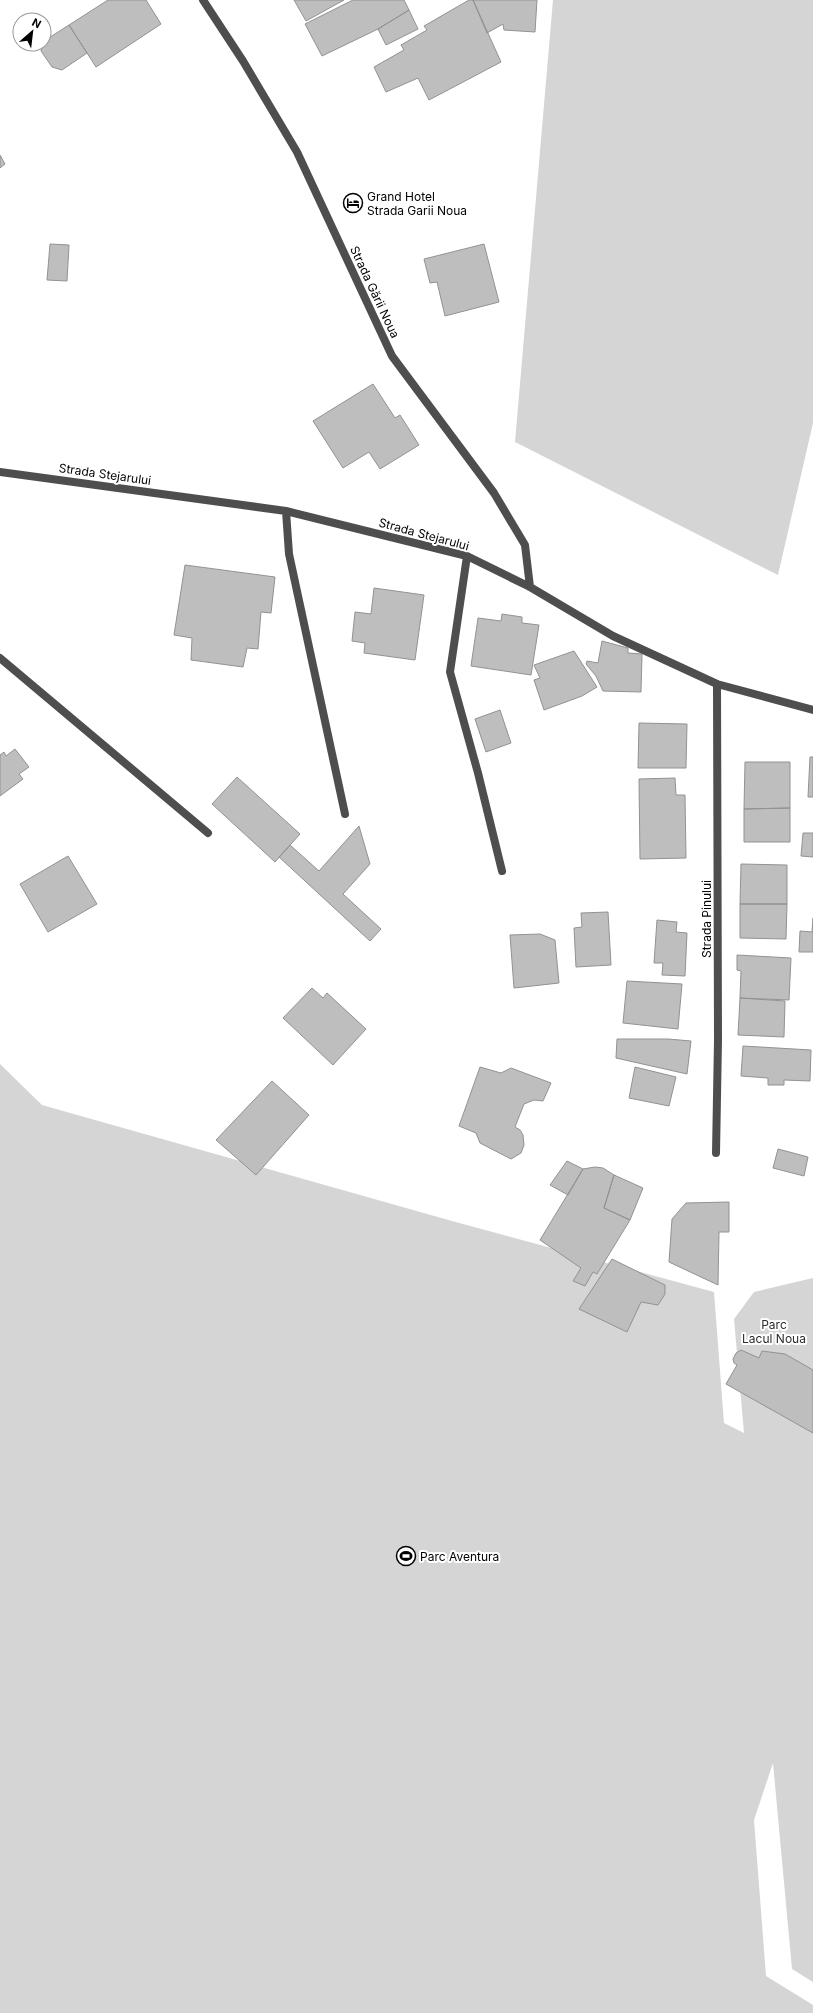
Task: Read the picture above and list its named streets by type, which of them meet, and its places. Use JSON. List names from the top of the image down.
{
  "streets": {
    "street": ["Strada Gării Noua", "Strada Stejarului", "Strada Pinului"]
  },
  "crossings": [
    ["Strada Gării Noua", "Strada Stejarului"],
    ["Strada Stejarului", "Strada Pinului"]
  ],
  "parks": ["Parc Lacul Noua"],
  "places": {
    "hotel": ["Grand Hotel Strada Garii Noua"],
    "sports": ["Parc Aventura"]
  },
  "north": "top right"
}
